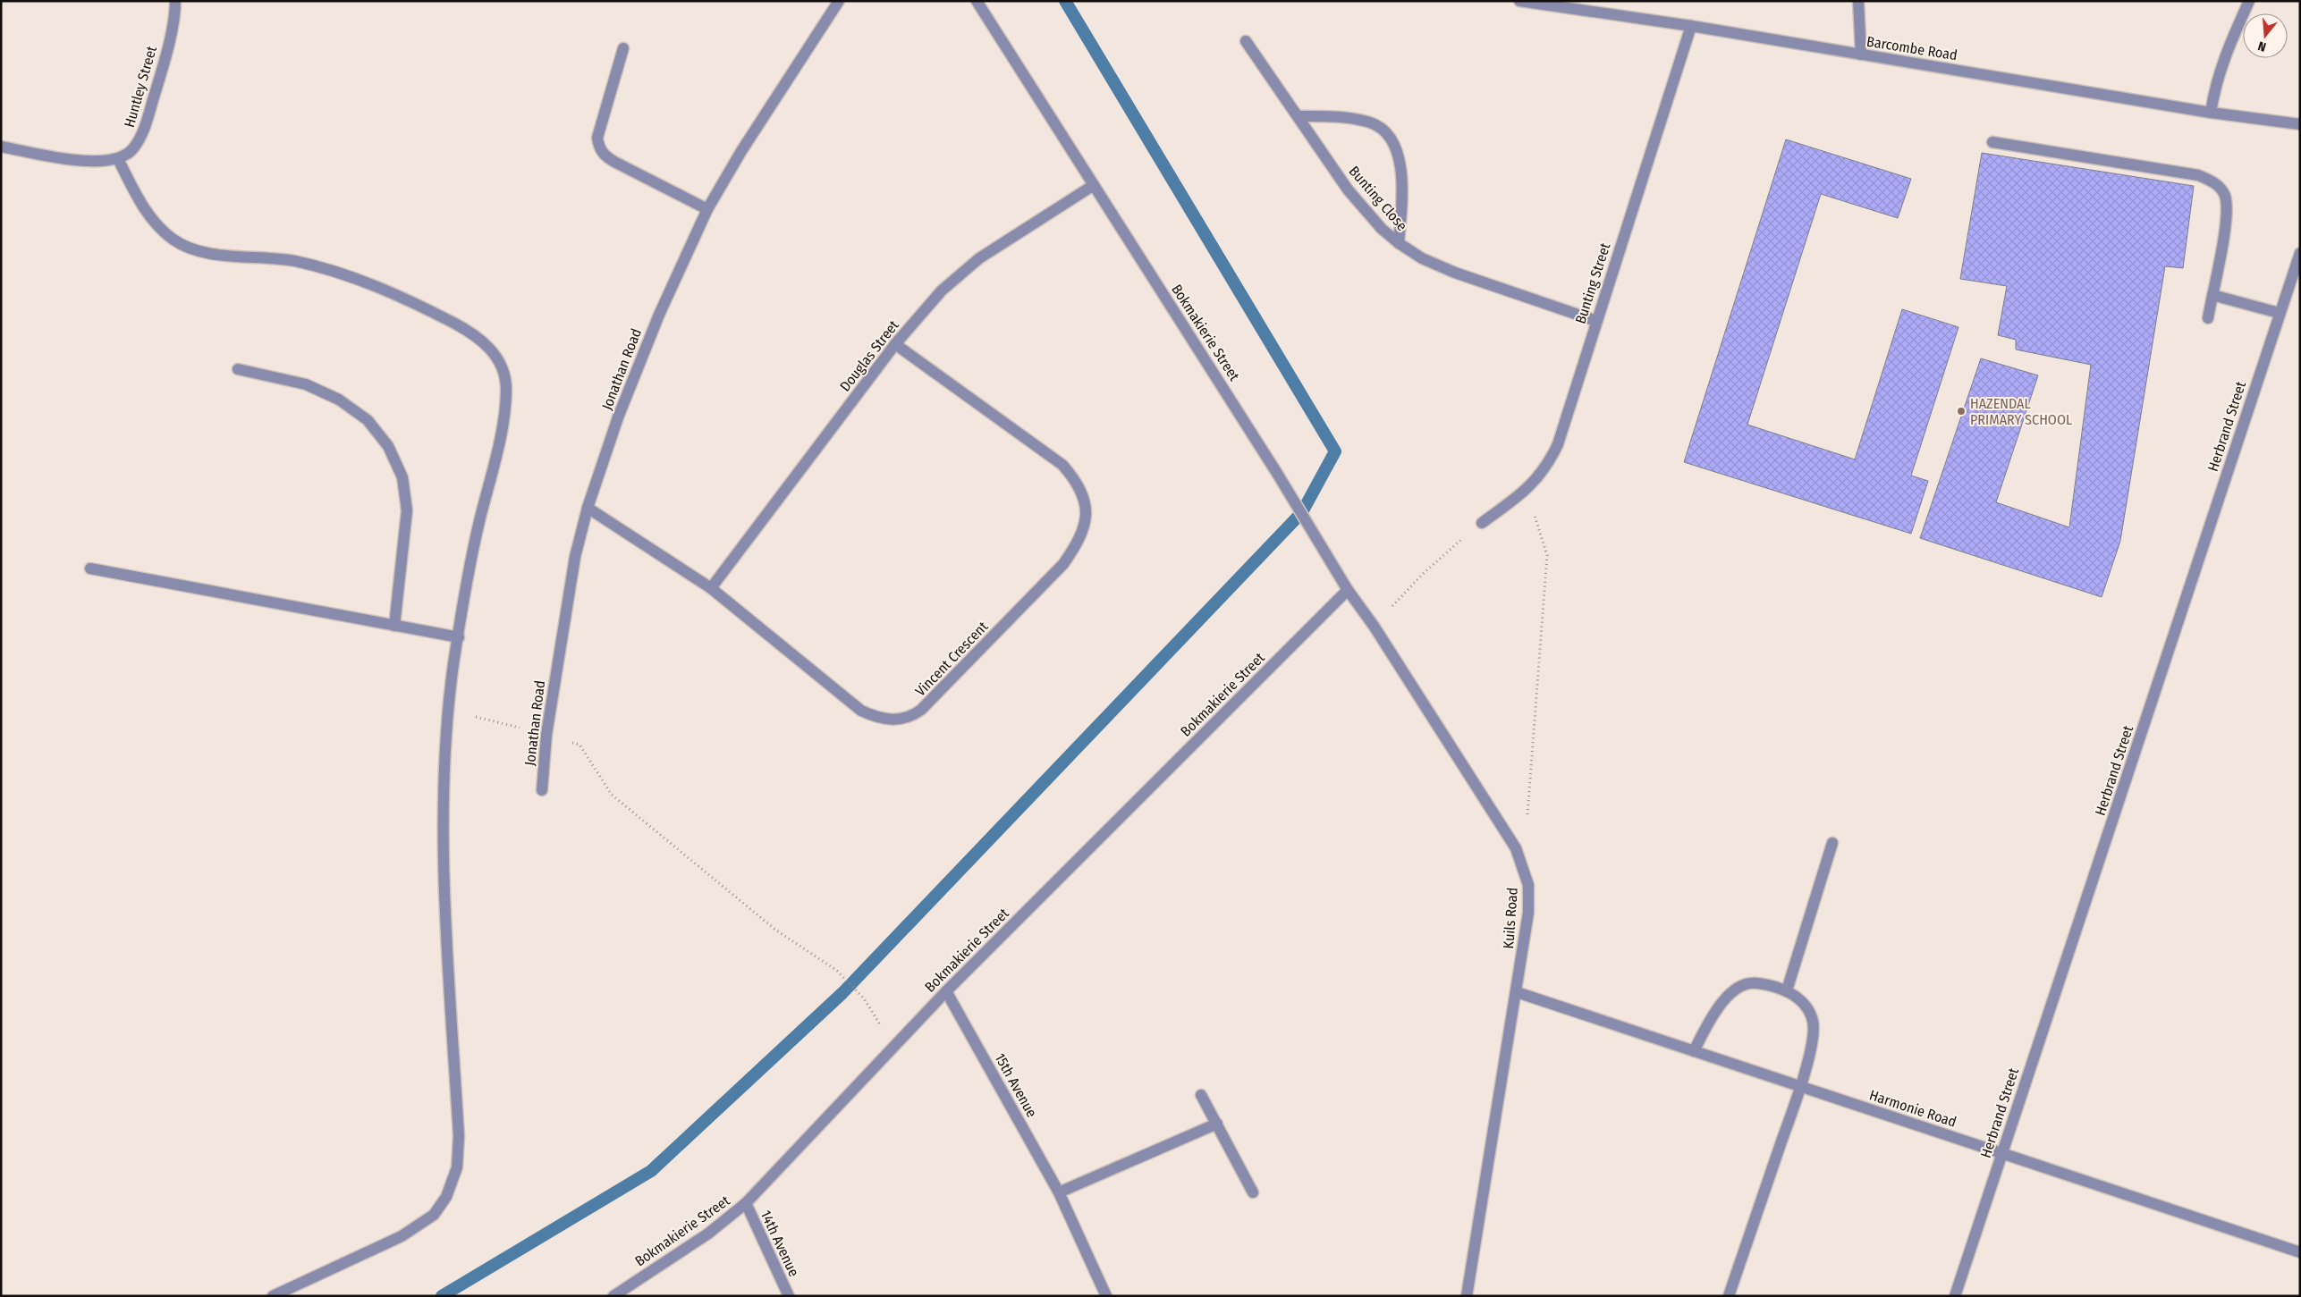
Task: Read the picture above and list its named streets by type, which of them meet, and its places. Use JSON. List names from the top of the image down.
{
  "streets": {
    "street": [
      "Barcombe Road",
      "Huntley Street",
      "Bunting Close",
      "Bunting Street",
      "Bokmakierie Street",
      "Douglas Street",
      "Jonathan Road",
      "Herbrand Street",
      "Vincent Crescent",
      "Kuils Road",
      "15th Avenue",
      "Harmonie Road",
      "14th Avenue"
    ]
  },
  "crossings": [
    ["Barcombe Road", "Bunting Street"],
    ["Bunting Close", "Bunting Street"],
    ["Bokmakierie Street", "Douglas Street"],
    ["Bokmakierie Street", "Kuils Road"],
    ["Bokmakierie Street", "15th Avenue"],
    ["Bokmakierie Street", "14th Avenue"],
    ["Douglas Street", "Vincent Crescent"],
    ["Jonathan Road", "Vincent Crescent"],
    ["Herbrand Street", "Harmonie Road"],
    ["Kuils Road", "Harmonie Road"]
  ],
  "places": ["HAZENDAL PRIMARY SCHOOL"],
  "north": "bottom"
}
